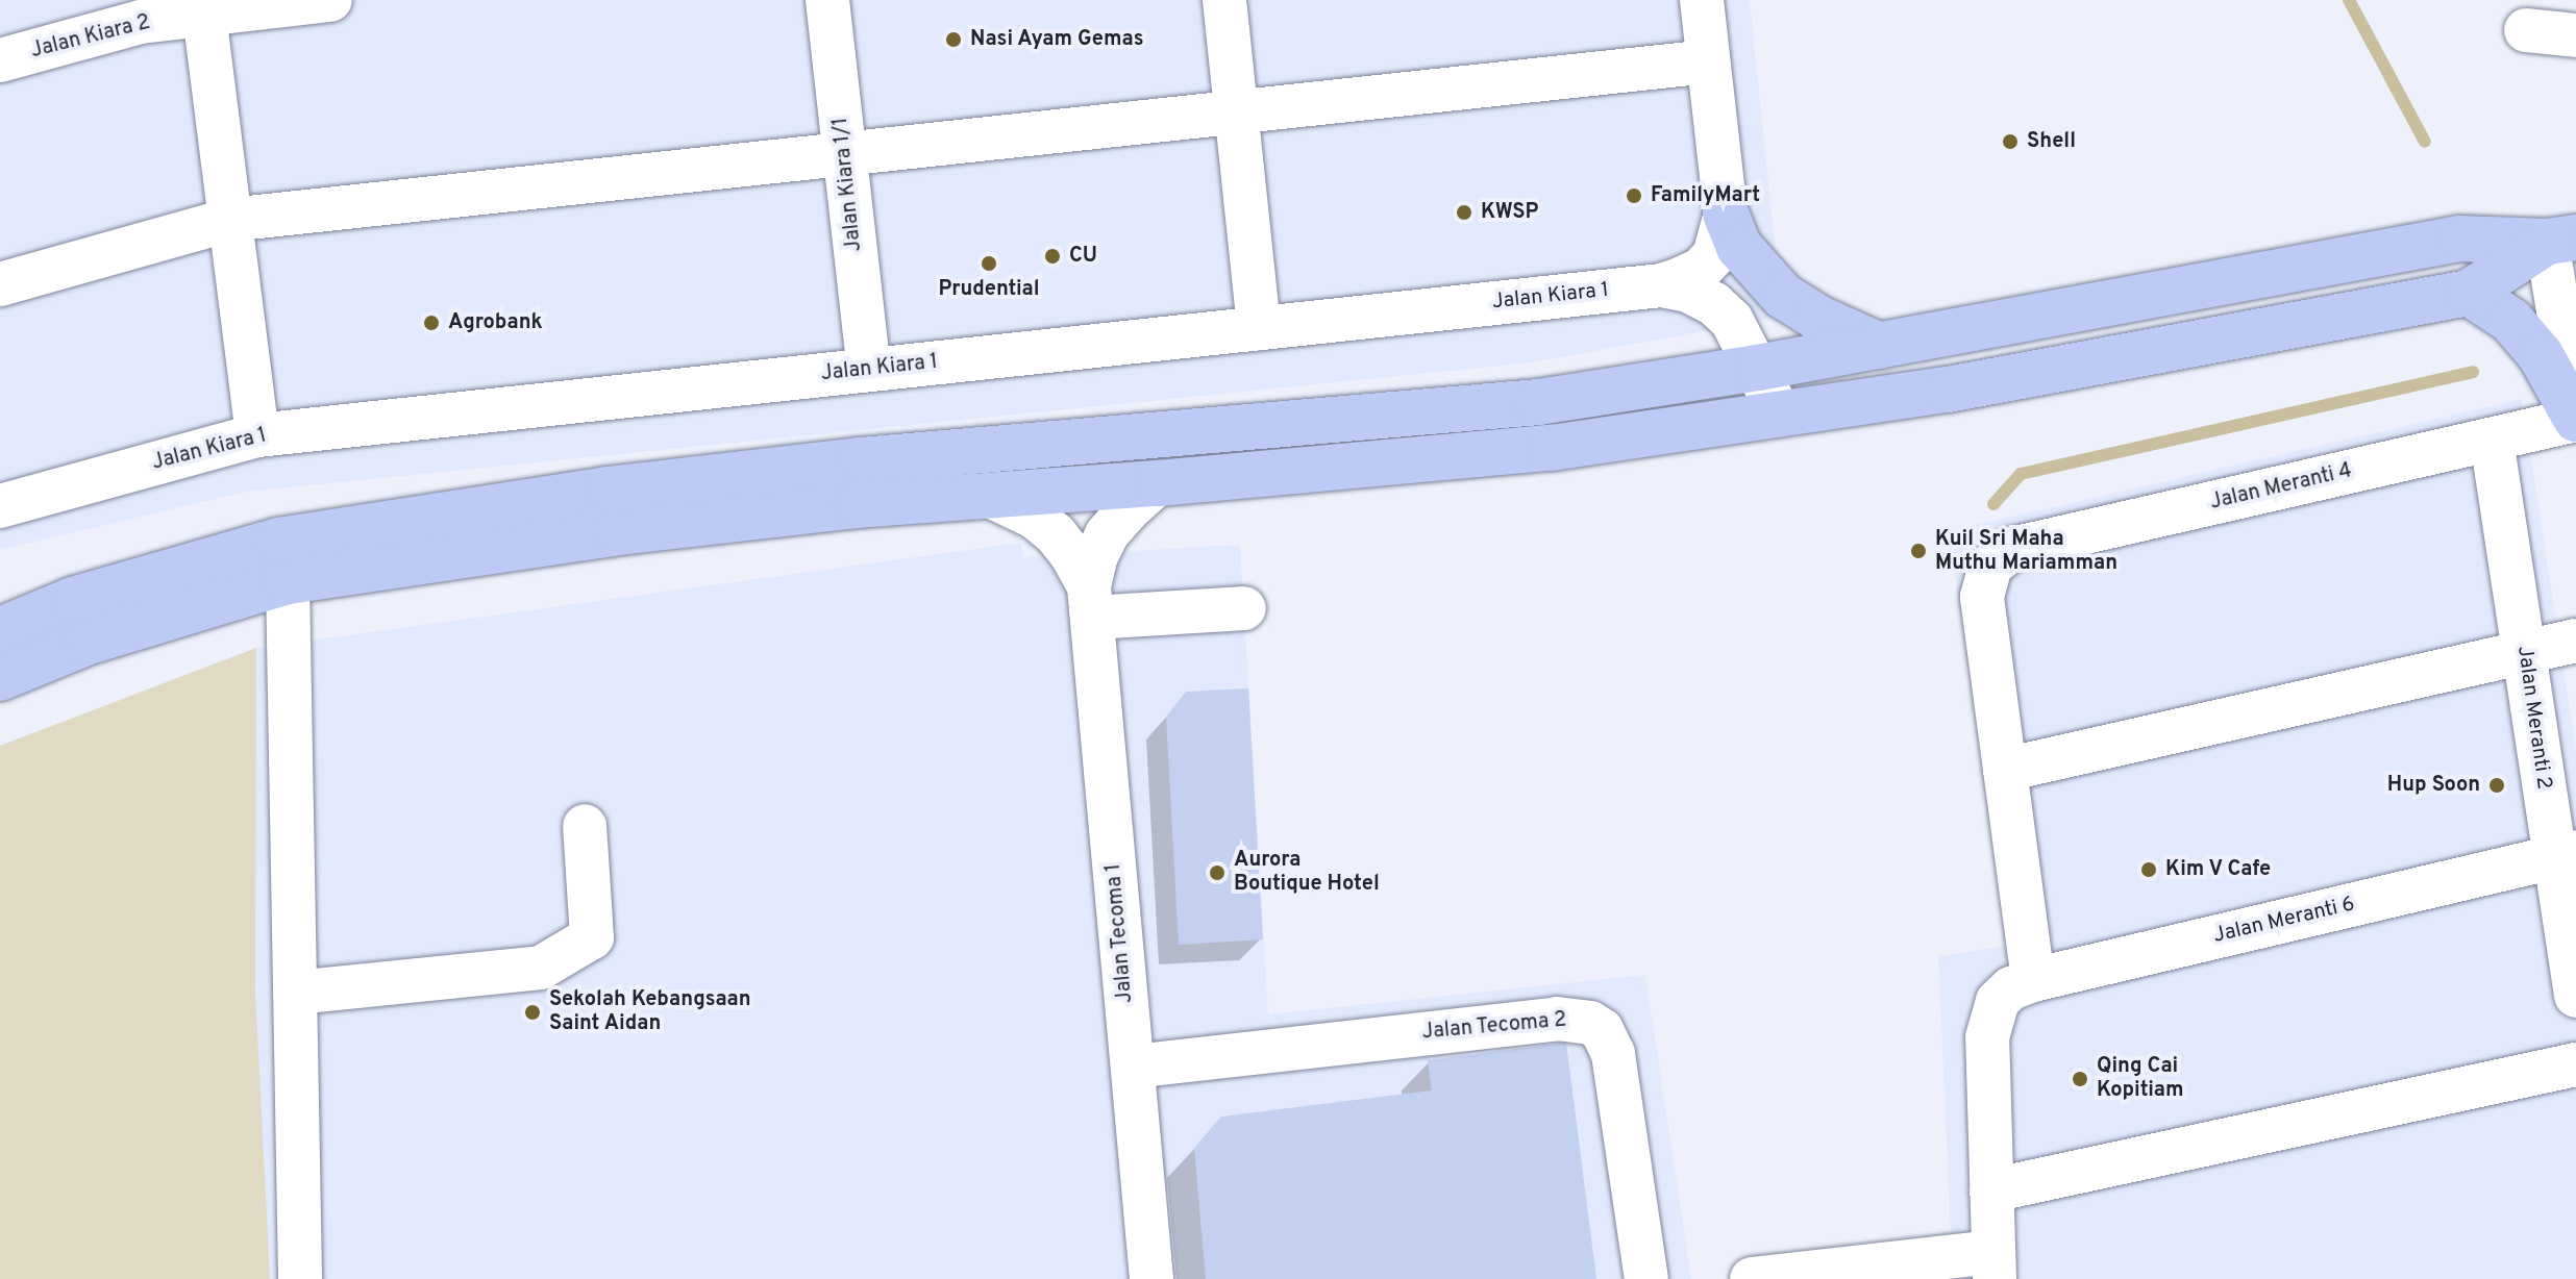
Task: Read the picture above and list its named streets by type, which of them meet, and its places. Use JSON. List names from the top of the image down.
{
  "streets": {
    "street": [
      "Jalan Kiara 2",
      "Jalan Kiara 1/1",
      "Jalan Kiara 1",
      "Jalan Meranti 4",
      "Jalan Meranti 2",
      "Jalan Meranti 6",
      "Jalan Tecoma 1",
      "Jalan Tecoma 2"
    ]
  },
  "crossings": [
    ["Jalan Kiara 1/1", "Jalan Kiara 1"],
    ["Jalan Meranti 4", "Jalan Meranti 2"],
    ["Jalan Meranti 2", "Jalan Meranti 6"],
    ["Jalan Tecoma 1", "Jalan Tecoma 2"]
  ],
  "places": [
    "Nasi Ayam Gemas",
    "Shell",
    "FamilyMart",
    "KWSP",
    "CU",
    "Prudential",
    "Agrobank",
    "Kuil Sri Maha Muthu Mariamman",
    "Hup Soon",
    "Kim V Cafe",
    "Aurora Boutique Hotel",
    "Sekolah Kebangsaan Saint Aidan",
    "Qing Cai Kopitiam"
  ]
}
